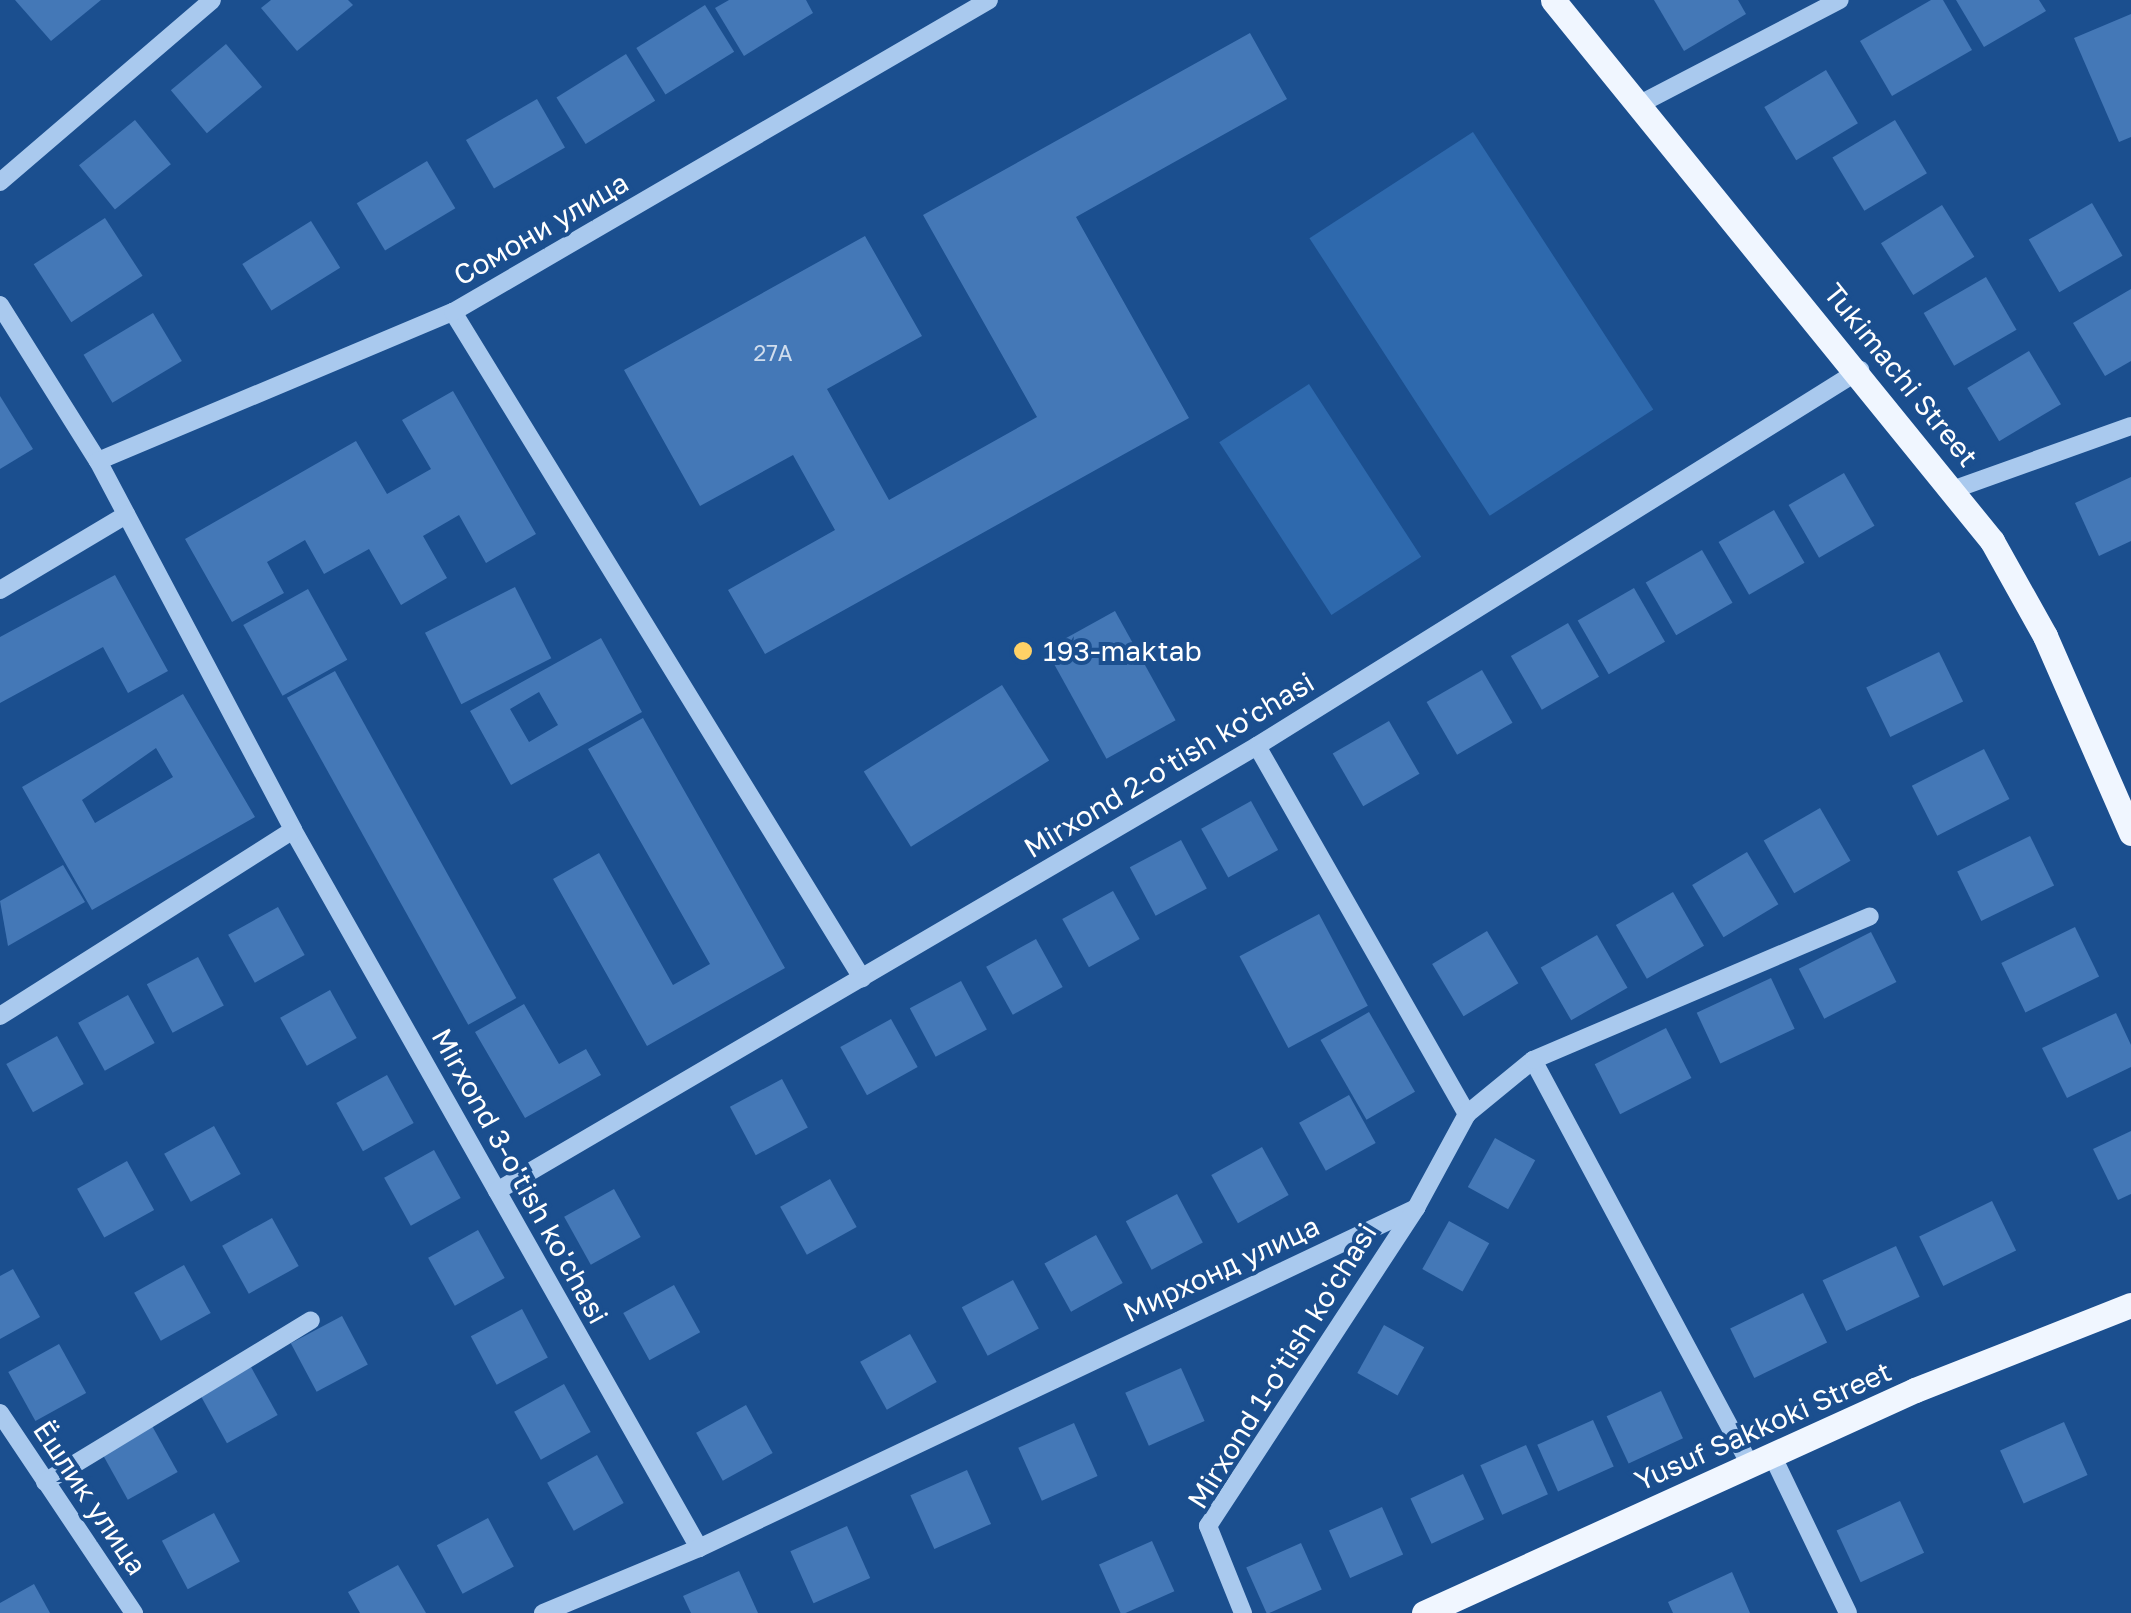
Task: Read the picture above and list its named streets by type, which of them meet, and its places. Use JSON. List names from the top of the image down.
{
  "streets": {
    "main road": ["Tukimachi Street", "Yusuf Sakkoki Street"],
    "street": [
      "Сомони улица",
      "Mirxond 2-o'tish ko'chasi",
      "Mirxond 3-o'tish ko'chasi",
      "Мирхонд улица",
      "Mirxond 1-o'tish ko'chasi",
      "Ёшлик улица"
    ]
  },
  "crossings": [
    ["Сомони улица", "Mirxond 3-o'tish ko'chasi"],
    ["Tukimachi Street", "Mirxond 2-o'tish ko'chasi"],
    ["Mirxond 2-o'tish ko'chasi", "Mirxond 3-o'tish ko'chasi"],
    ["Mirxond 3-o'tish ko'chasi", "Мирхонд улица"],
    ["Мирхонд улица", "Mirxond 1-o'tish ko'chasi"]
  ],
  "places": ["193-maktab"],
  "house_numbers": ["27А"]
}
